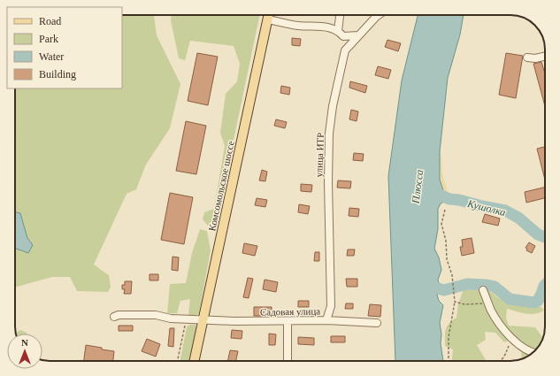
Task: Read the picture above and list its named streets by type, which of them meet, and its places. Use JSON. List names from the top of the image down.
{
  "streets": {
    "main road": ["Комсомольское шоссе"],
    "street": ["улица ИТР", "Садовая улица"]
  },
  "crossings": [
    ["улица ИТР", "Садовая улица"],
    ["Комсомольское шоссе", "Садовая улица"]
  ],
  "water": ["Плюсса", "Кушолка"],
  "legend": [
    "Road",
    "Park",
    "Water",
    "Building"
  ],
  "north": "top"
}
